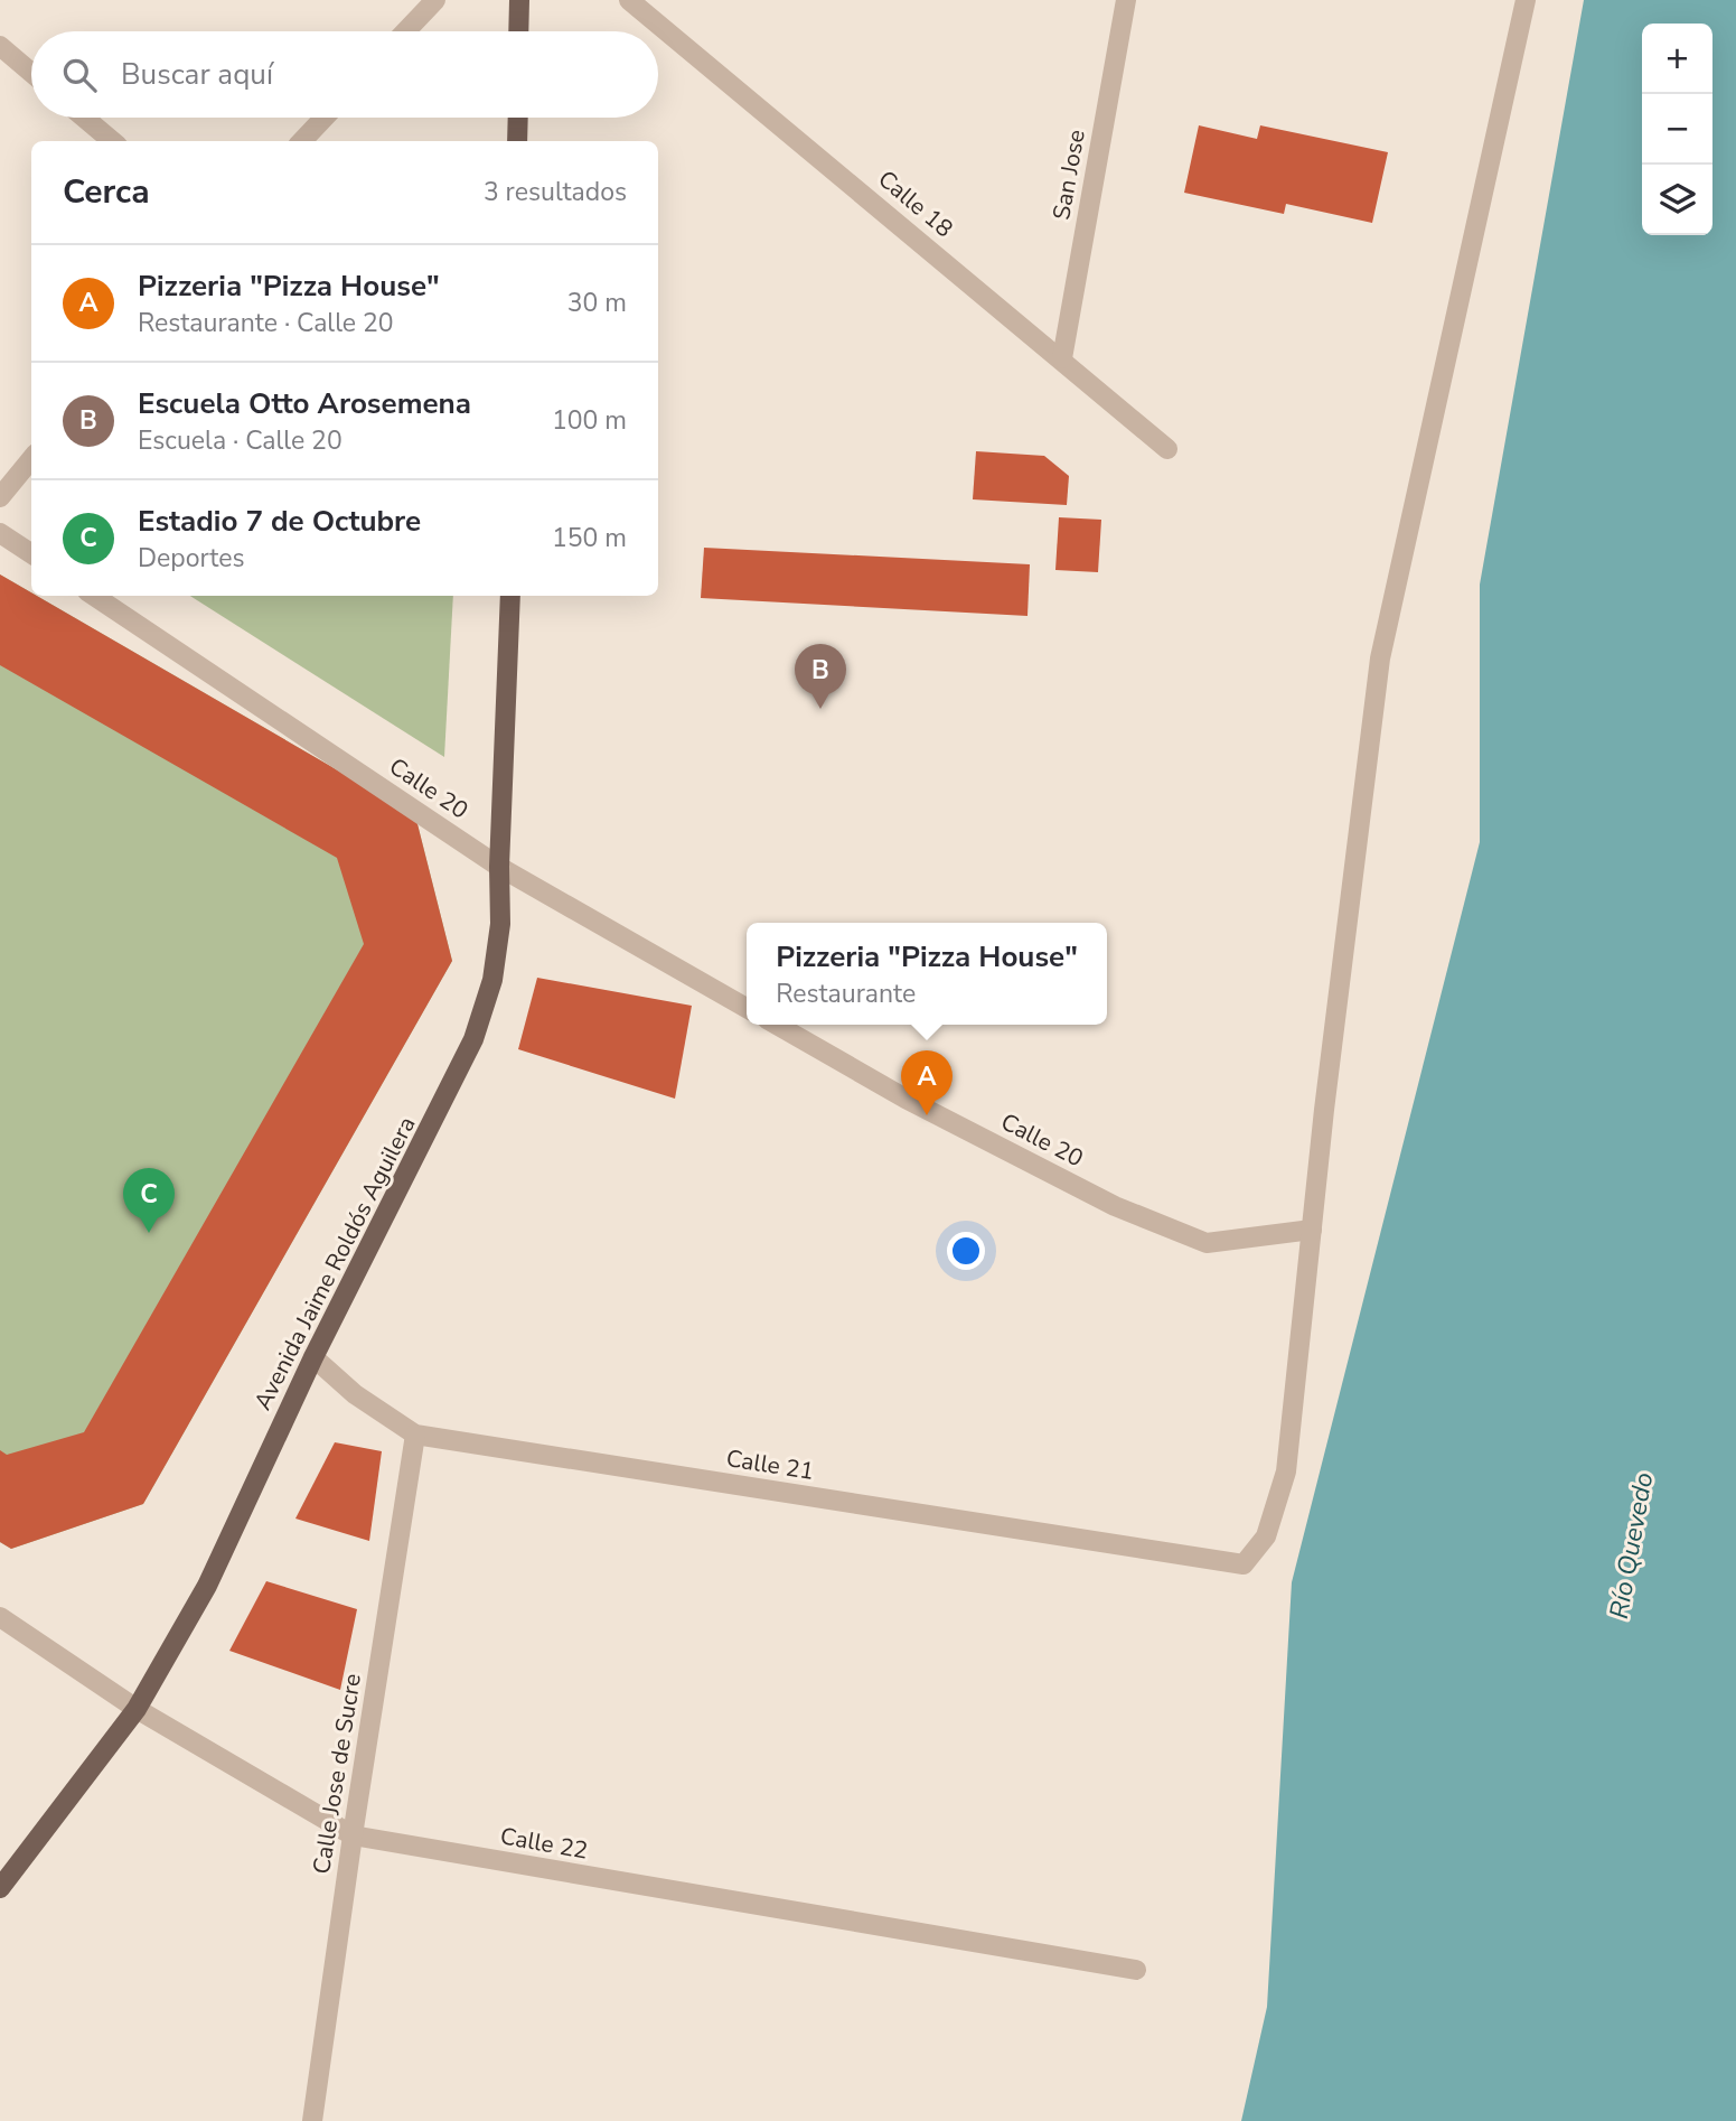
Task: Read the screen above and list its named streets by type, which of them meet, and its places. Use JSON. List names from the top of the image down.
{
  "streets": {
    "main road": ["Avenida Jaime Roldós Aguilera"],
    "street": [
      "San Jose",
      "Calle 18",
      "Calle 20",
      "Calle 21",
      "Calle Jose de Sucre",
      "Calle 22"
    ]
  },
  "crossings": [
    ["San Jose", "Calle 18"],
    ["Calle 20", "Avenida Jaime Roldós Aguilera"],
    ["Calle 20", "Calle 21"],
    ["Avenida Jaime Roldós Aguilera", "Calle 21"],
    ["Avenida Jaime Roldós Aguilera", "Calle 22"],
    ["Calle 21", "Calle Jose de Sucre"],
    ["Calle Jose de Sucre", "Calle 22"]
  ],
  "water": ["Río Quevedo"],
  "page": {
    "map_buttons": ["+", "−"],
    "search": "Buscar aquí",
    "heading": ["Cerca", "3 resultados"],
    "list": [
      {
        "mark": "A",
        "name": "Pizzeria \"Pizza House\"",
        "note": "Restaurante · Calle 20",
        "value": "30 m"
      },
      {
        "mark": "B",
        "name": "Escuela Otto Arosemena",
        "note": "Escuela · Calle 20",
        "value": "100 m"
      },
      {
        "mark": "C",
        "name": "Estadio 7 de Octubre",
        "note": "Deportes",
        "value": "150 m"
      }
    ],
    "pins": ["B", "A", "C"],
    "popup": ["Pizzeria \"Pizza House\"", "Restaurante"]
  }
}
